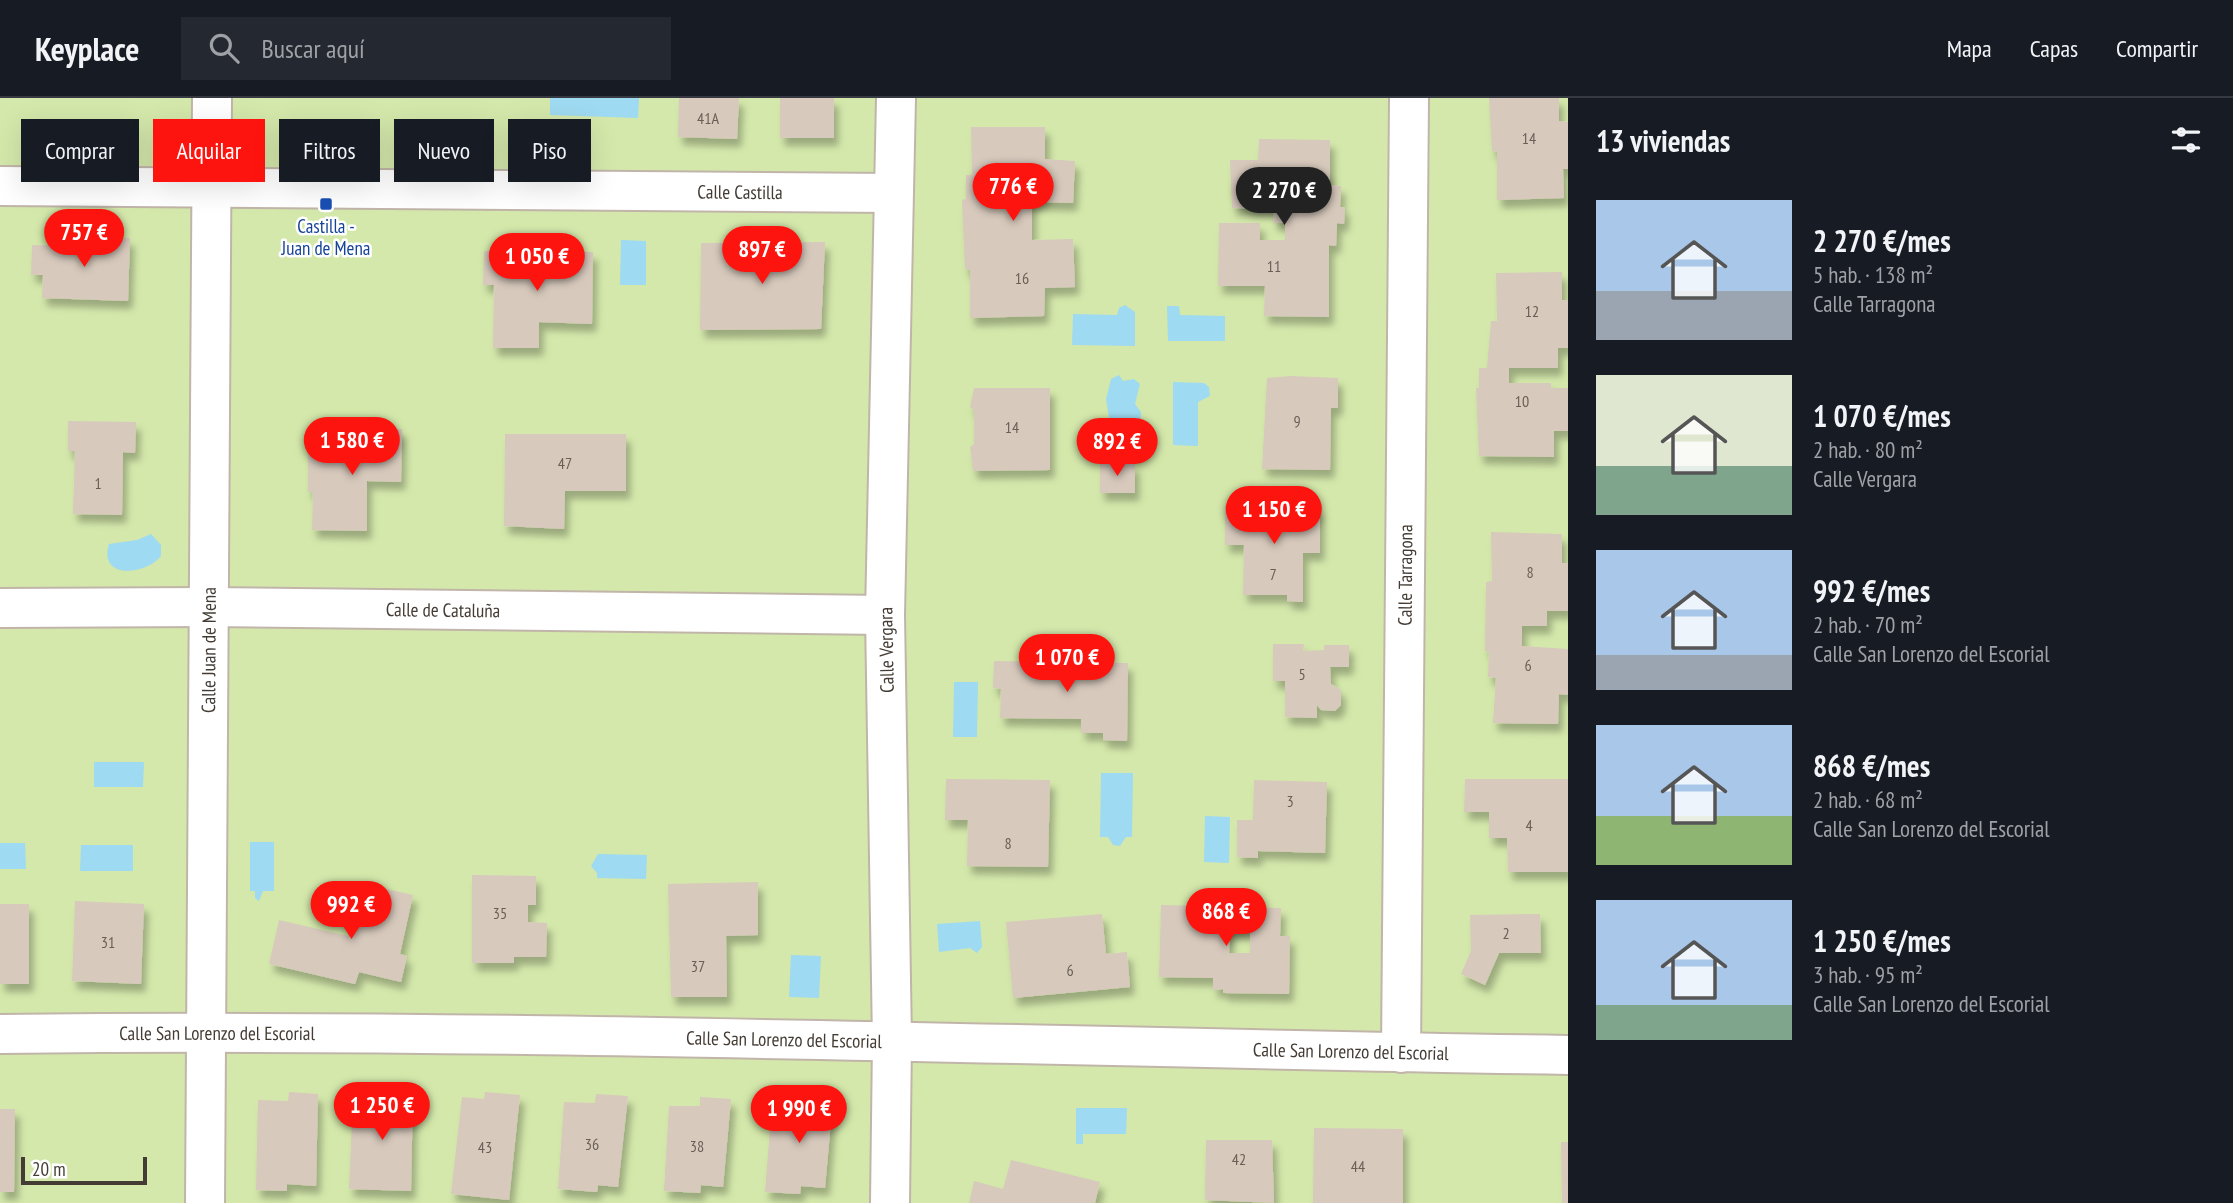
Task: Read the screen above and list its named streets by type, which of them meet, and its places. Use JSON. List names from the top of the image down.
{
  "streets": {
    "street": [
      "Calle Castilla",
      "Calle Tarragona",
      "Calle de Cataluña",
      "Calle Juan de Mena",
      "Calle Vergara",
      "Calle San Lorenzo del Escorial"
    ]
  },
  "crossings": [
    ["Calle Castilla", "Calle Juan de Mena"],
    ["Calle Castilla", "Calle Vergara"],
    ["Calle Tarragona", "Calle San Lorenzo del Escorial"],
    ["Calle de Cataluña", "Calle Juan de Mena"],
    ["Calle de Cataluña", "Calle Vergara"],
    ["Calle Juan de Mena", "Calle San Lorenzo del Escorial"],
    ["Calle Vergara", "Calle San Lorenzo del Escorial"]
  ],
  "places": {
    "transit": ["Castilla - Juan de Mena"]
  },
  "house_numbers": [
    "41A",
    "14",
    "11",
    "16",
    "12",
    "10",
    "9",
    "14",
    "47",
    "1",
    "8",
    "7",
    "6",
    "5",
    "3",
    "4",
    "8",
    "35",
    "2",
    "31",
    "37",
    "6",
    "36",
    "38",
    "43",
    "42",
    "44"
  ],
  "scale_bar": "20 m",
  "page": {
    "header": "Keyplace",
    "search": "Buscar aquí",
    "nav": ["Mapa", "Capas", "Compartir"],
    "heading": "13 viviendas",
    "chip": [
      "Comprar",
      "Alquilar",
      "Filtros",
      "Nuevo",
      "Piso"
    ],
    "price": [
      "776 €",
      "2 270 €",
      "757 €",
      "897 €",
      "1 050 €",
      "1 580 €",
      "892 €",
      "1 150 €",
      "1 070 €",
      "992 €",
      "868 €",
      "1 250 €",
      "1 990 €"
    ],
    "list": [
      {
        "name": "2 270 €/mes",
        "note": "5 hab. · 138 m² · Calle Tarragona"
      },
      {
        "name": "1 070 €/mes",
        "note": "2 hab. · 80 m² · Calle Vergara"
      },
      {
        "name": "992 €/mes",
        "note": "2 hab. · 70 m² · Calle San Lorenzo del Escorial"
      },
      {
        "name": "868 €/mes",
        "note": "2 hab. · 68 m² · Calle San Lorenzo del Escorial"
      },
      {
        "name": "1 250 €/mes",
        "note": "3 hab. · 95 m² · Calle San Lorenzo del Escorial"
      }
    ],
    "scale": "20 m"
  }
}
